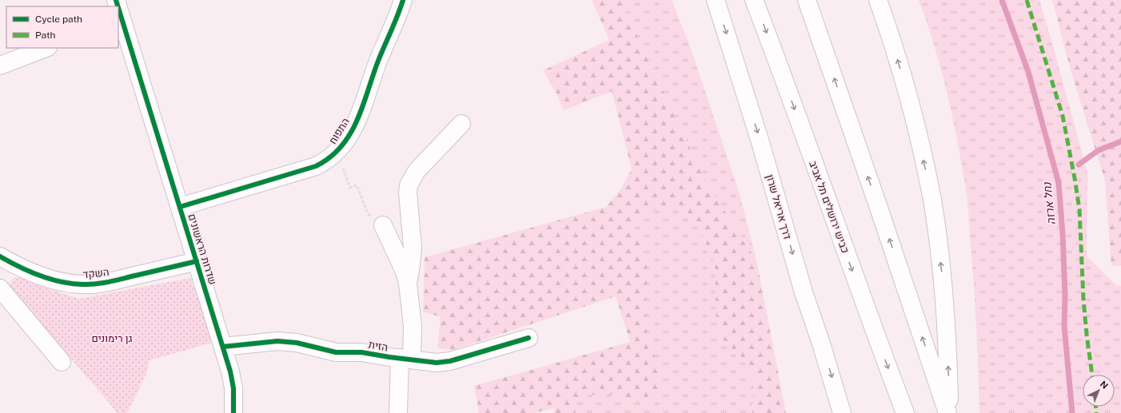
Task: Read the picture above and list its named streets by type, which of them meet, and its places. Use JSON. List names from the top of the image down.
{
  "streets": {
    "main road": [
      "התפוח",
      "דרך אריאל שרון",
      "כביש ירושלים תל אביב",
      "שדרות הראשונים",
      "השקד",
      "הזית"
    ]
  },
  "crossings": [
    ["התפוח", "שדרות הראשונים"],
    ["שדרות הראשונים", "השקד"],
    ["שדרות הראשונים", "הזית"]
  ],
  "water": ["נחל ארזה"],
  "parks": ["גן רימונים"],
  "legend": ["Cycle path", "Path"],
  "north": "top right"
}
